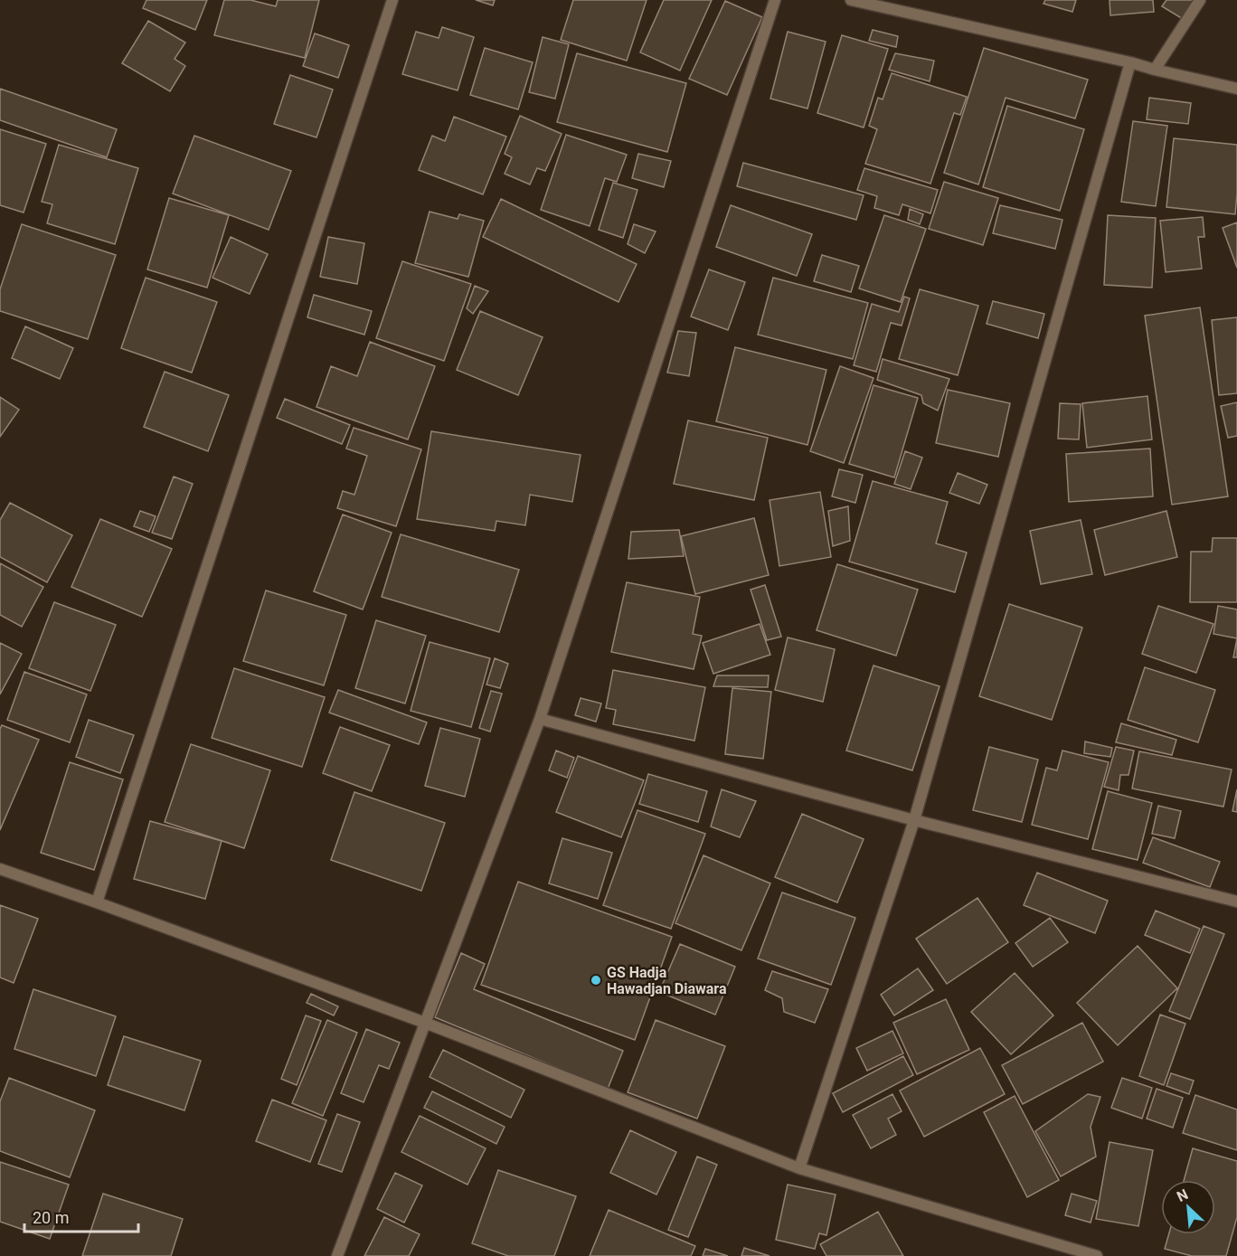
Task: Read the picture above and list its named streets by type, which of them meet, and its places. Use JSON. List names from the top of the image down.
{
  "places": ["GS Hadja Hawadjan Diawara"],
  "scale_bar": "20 m",
  "north": "top left"
}
